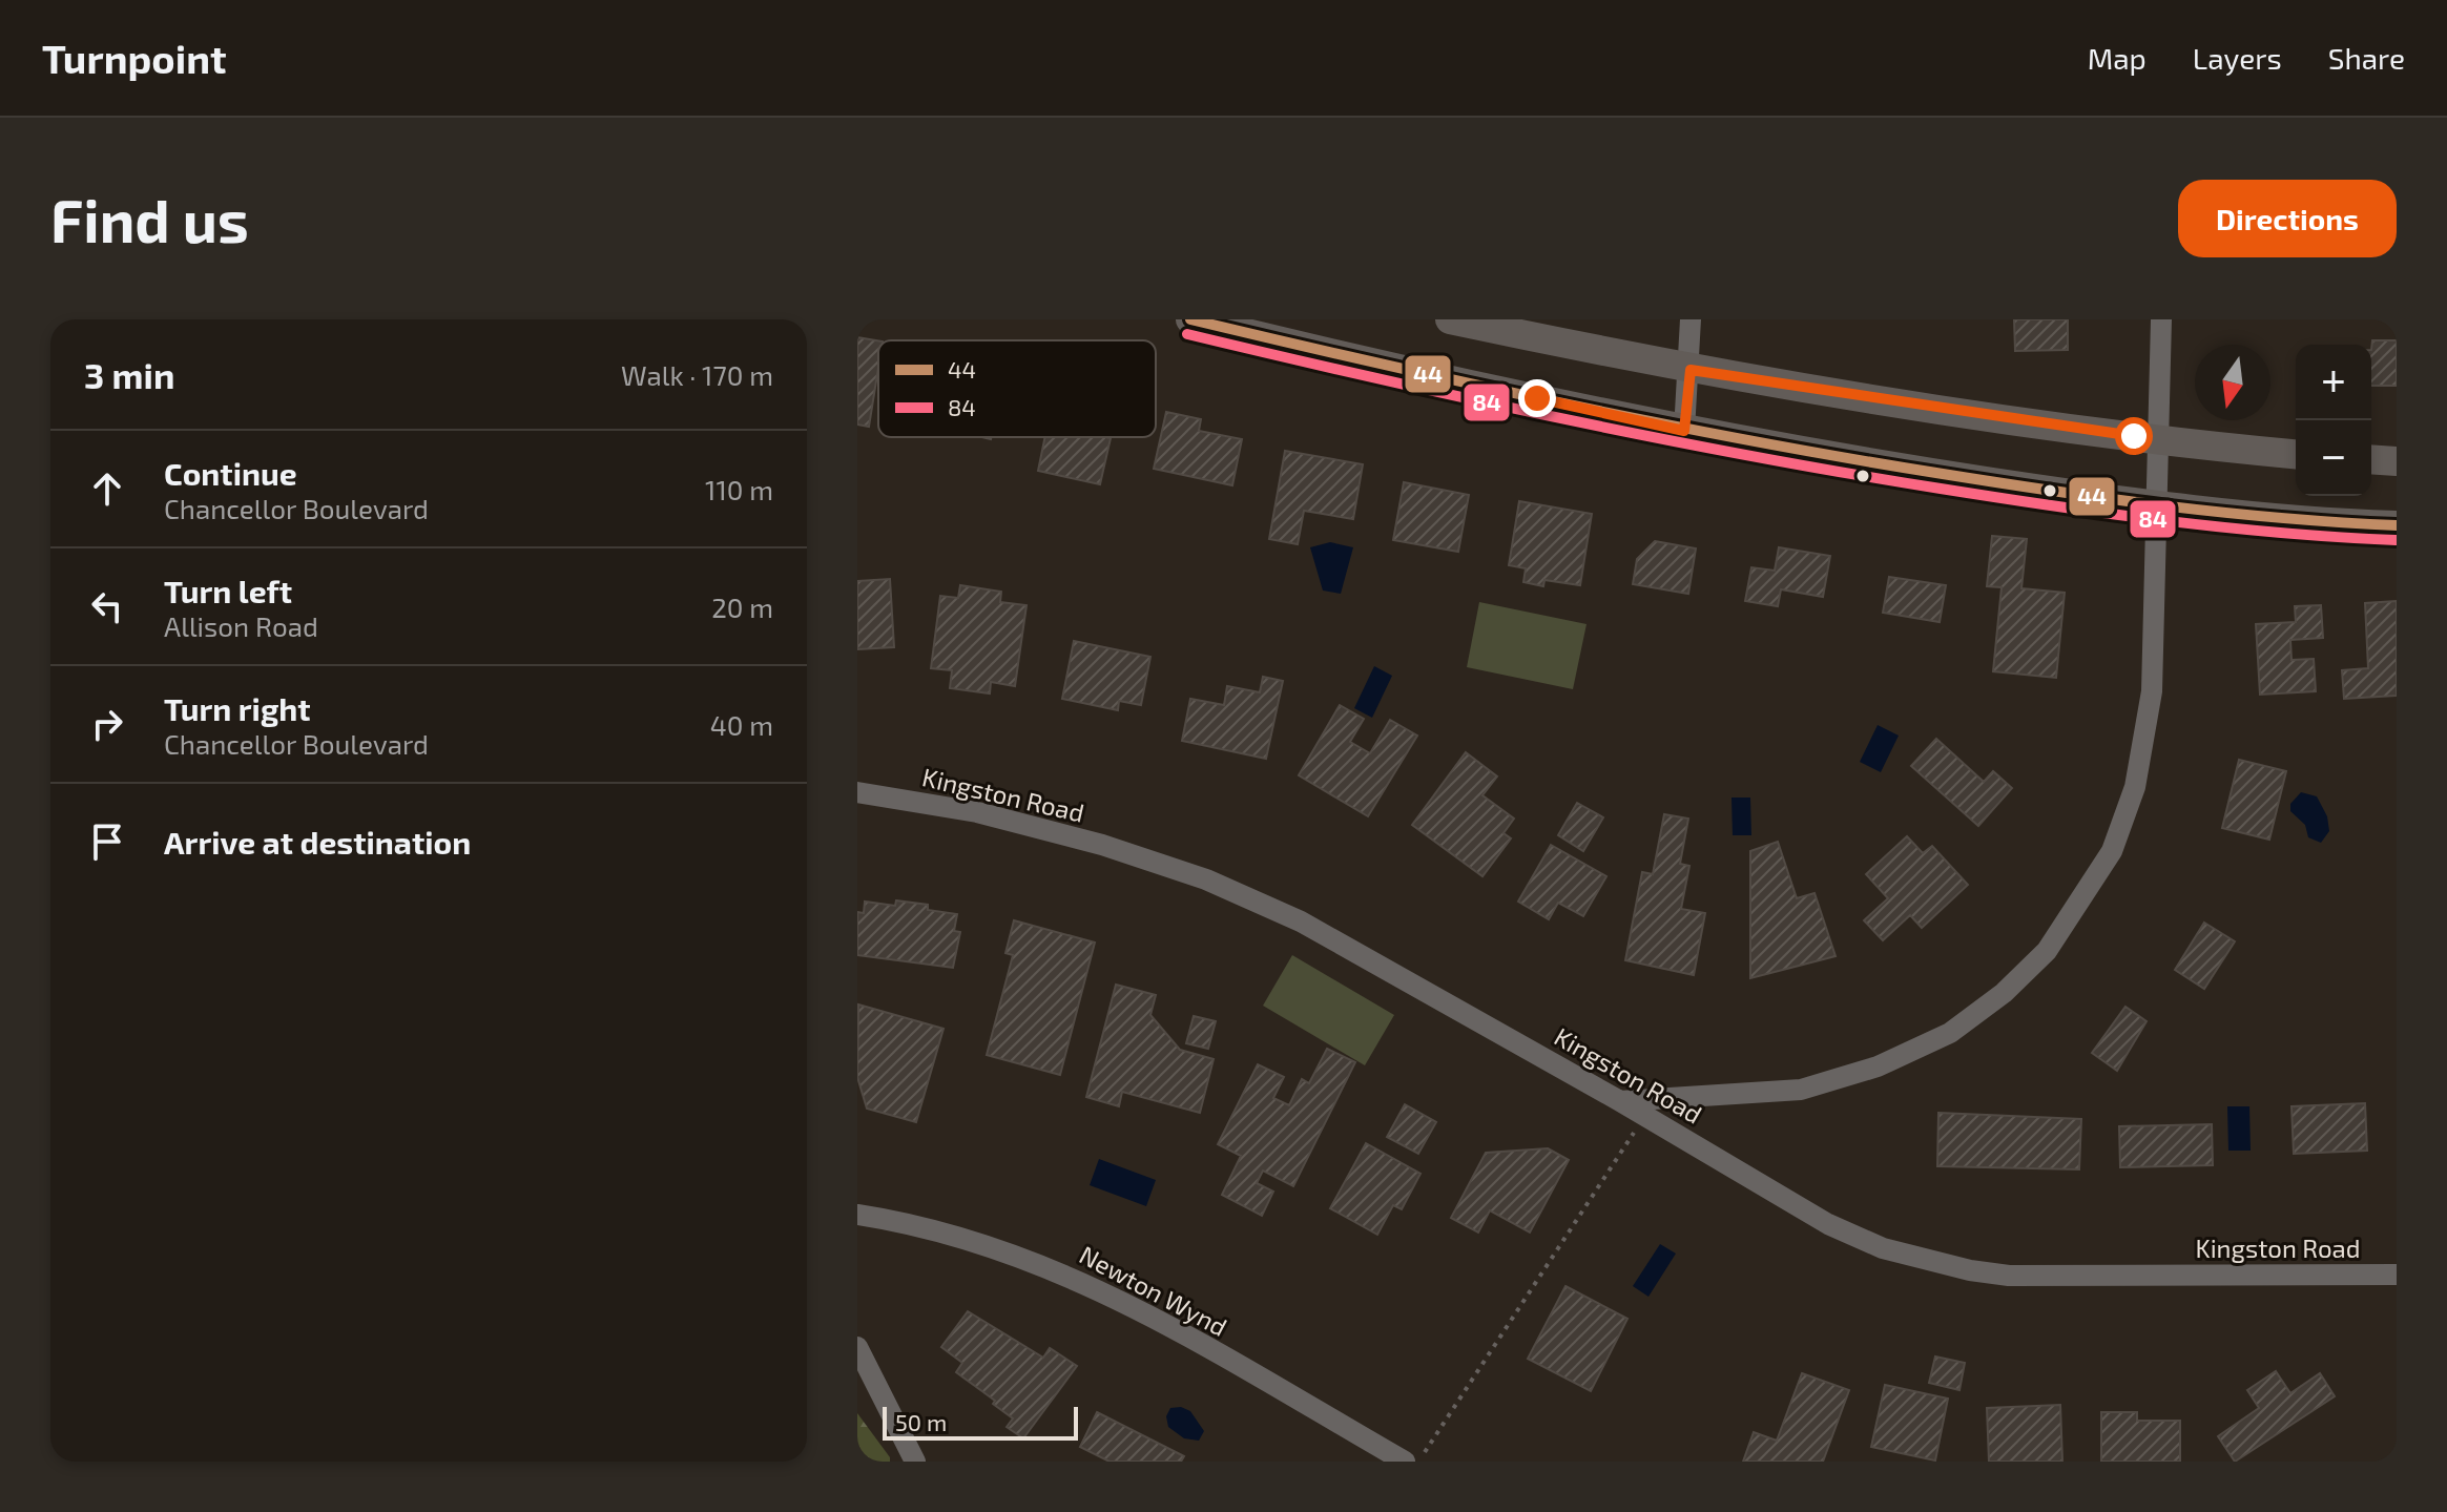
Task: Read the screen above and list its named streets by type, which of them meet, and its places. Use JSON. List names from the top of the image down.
{
  "streets": {
    "street": ["Kingston Road", "Newton Wynd"]
  },
  "lines": ["transit line 44", "transit line 84"],
  "legend": ["44", "84"],
  "scale_bar": "50 m",
  "north": "bottom",
  "page": {
    "header": "Turnpoint",
    "nav": ["Map", "Layers", "Share"],
    "buttons": "Directions",
    "title": "Find us",
    "heading": ["3 min", "Walk · 170 m"],
    "map_buttons": ["+", "−"],
    "list": [
      ["Continue", "Chancellor Boulevard", "110 m"],
      ["Turn left", "Allison Road", "20 m"],
      ["Turn right", "Chancellor Boulevard", "40 m"],
      "Arrive at destination"
    ],
    "scale": "50 m"
  }
}
